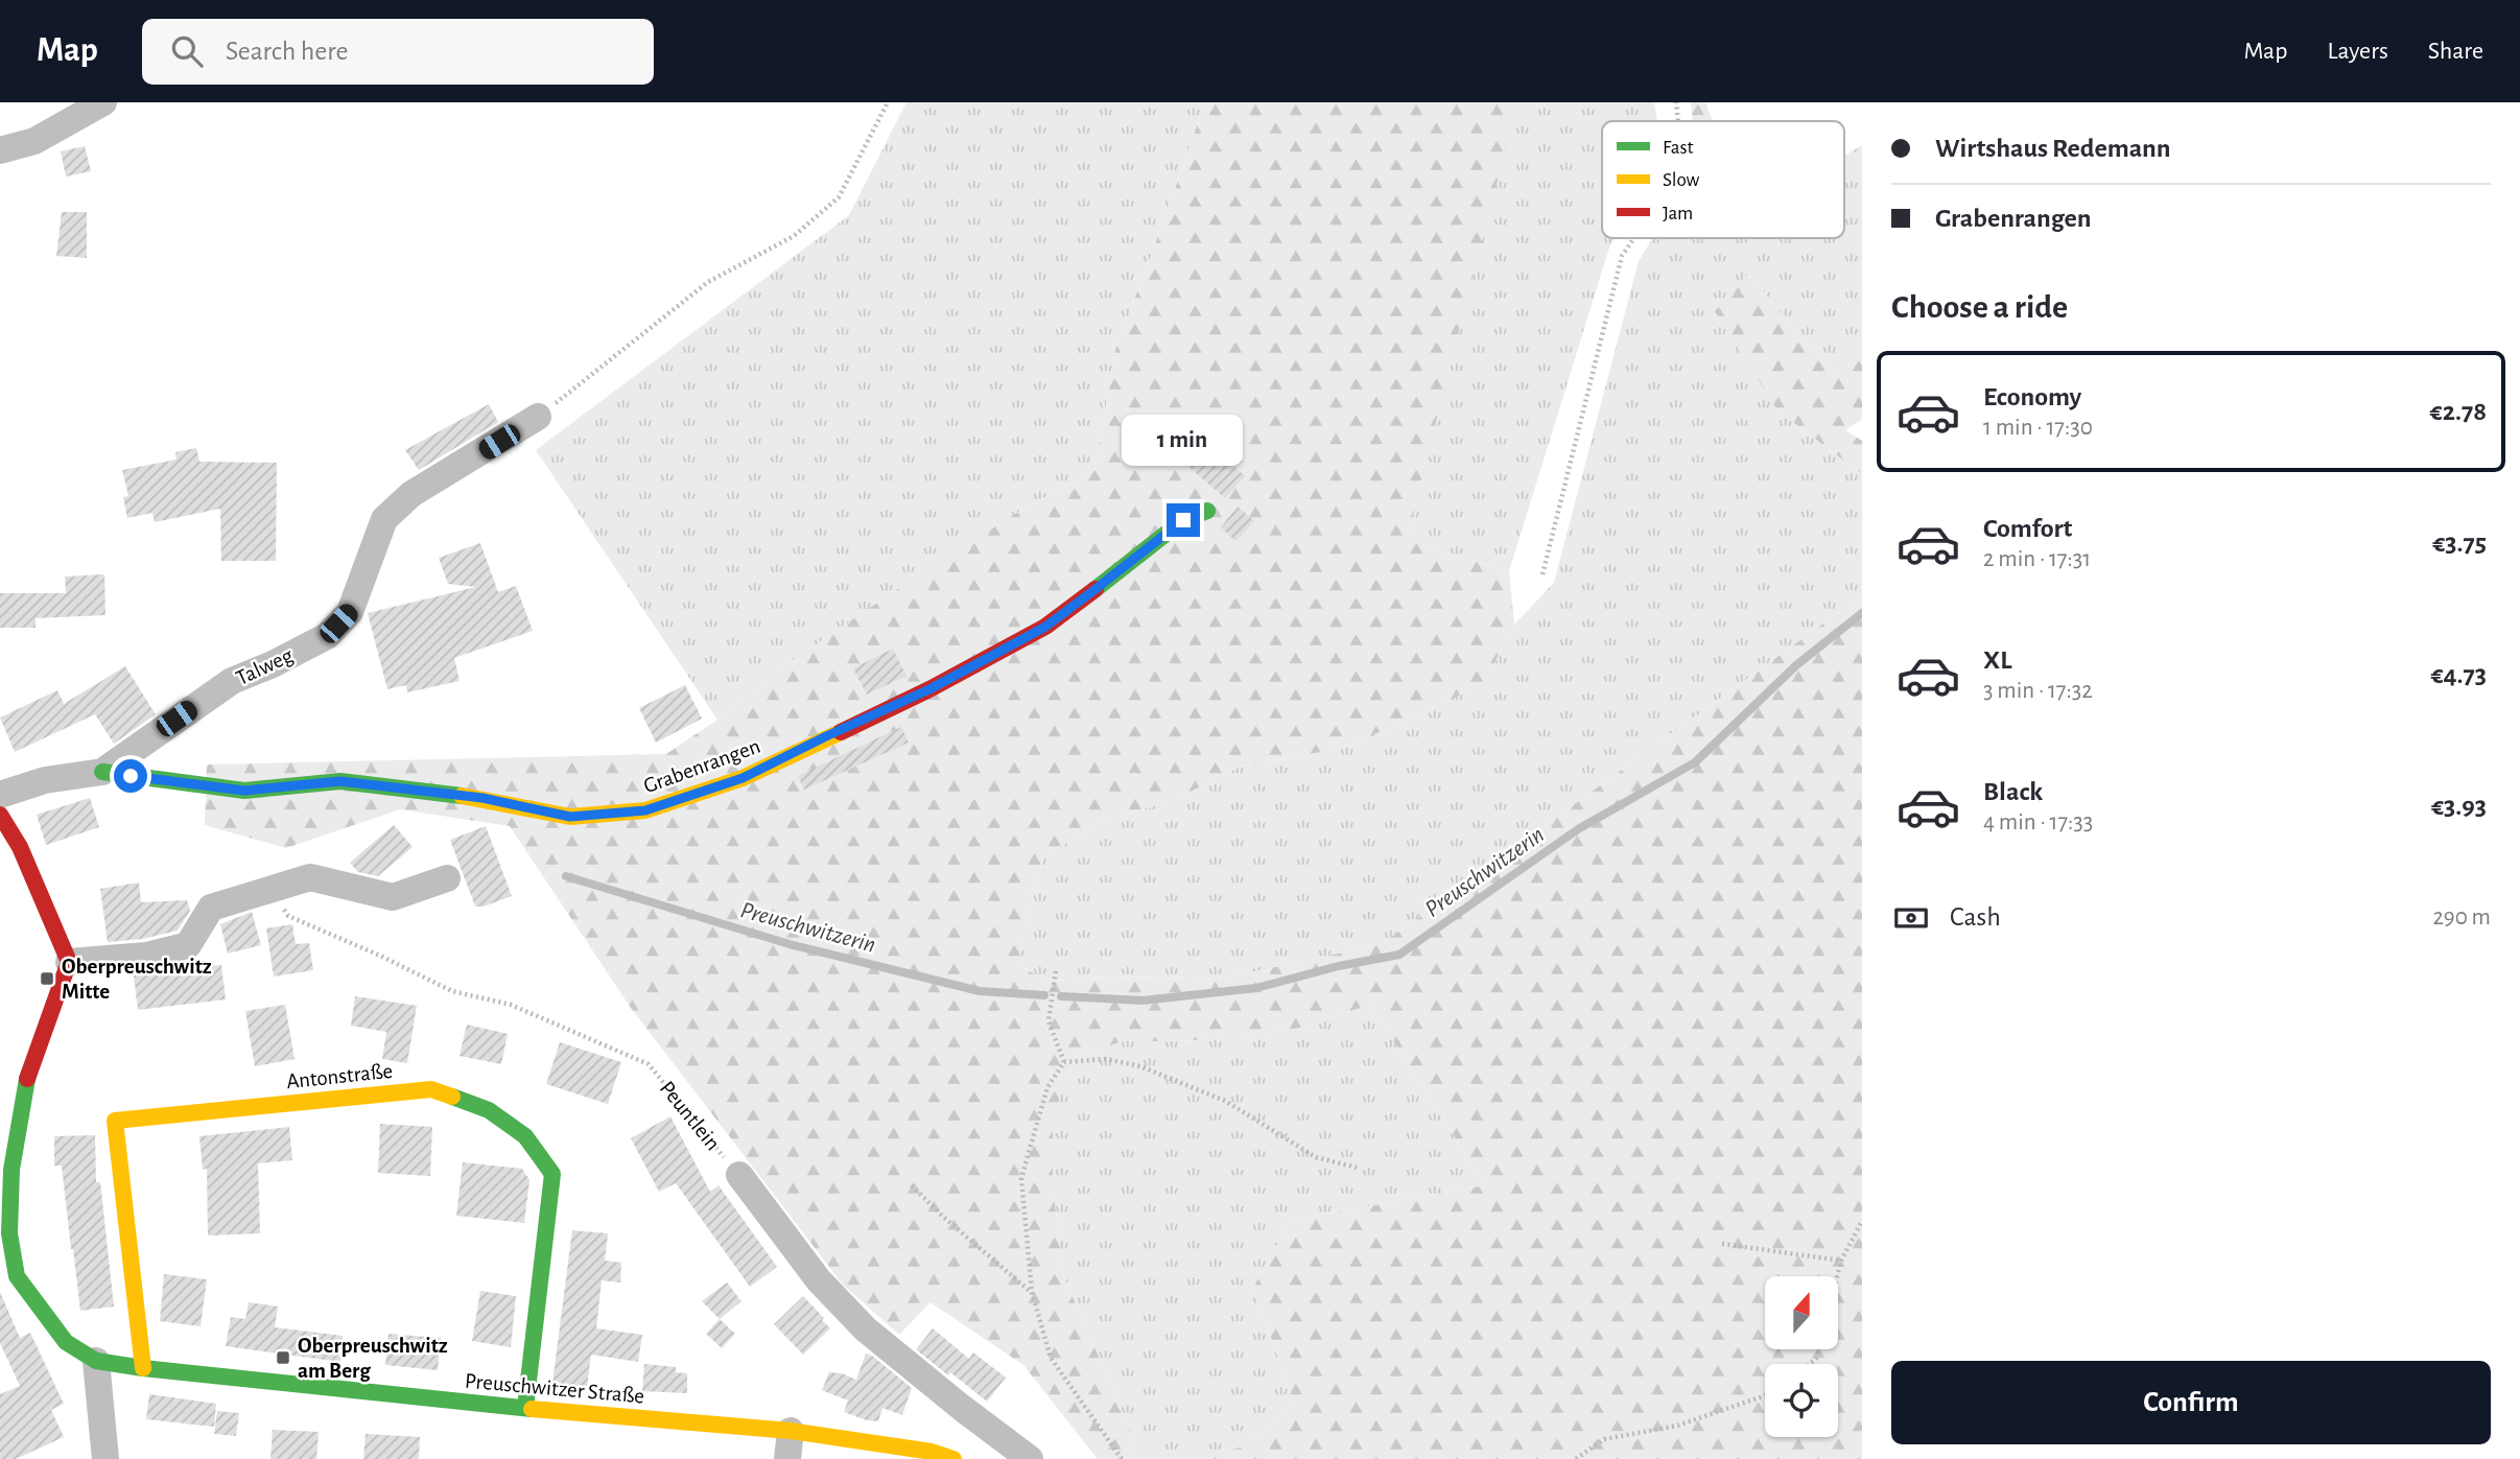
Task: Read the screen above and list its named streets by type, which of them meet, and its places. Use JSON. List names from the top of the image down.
{
  "streets": {
    "street": [
      "Talweg",
      "Grabenrangen",
      "Antonstraße",
      "Preuschwitzer Straße"
    ],
    "path": ["Peuntlein"]
  },
  "crossings": [
    ["Talweg", "Grabenrangen"],
    ["Antonstraße", "Preuschwitzer Straße"]
  ],
  "water": ["Preuschwitzerin"],
  "places": {
    "transit": ["Oberpreuschwitz Mitte", "Oberpreuschwitz am Berg"]
  },
  "legend": ["Fast", "Slow", "Jam"],
  "north": "top",
  "page": {
    "header": "Map",
    "search": "Search here",
    "nav": ["Map", "Layers", "Share"],
    "banner": ["Wirtshaus Redemann", "Grabenrangen"],
    "heading": "Choose a ride",
    "list": [
      {
        "name": "Economy",
        "note": "1 min · 17:30",
        "value": "€2.78"
      },
      {
        "name": "Comfort",
        "note": "2 min · 17:31",
        "value": "€3.75"
      },
      {
        "name": "XL",
        "note": "3 min · 17:32",
        "value": "€4.73"
      },
      {
        "name": "Black",
        "note": "4 min · 17:33",
        "value": "€3.93"
      }
    ],
    "bubble": "1 min",
    "pay": ["Cash", "290 m"],
    "buttons": "Confirm"
  }
}
